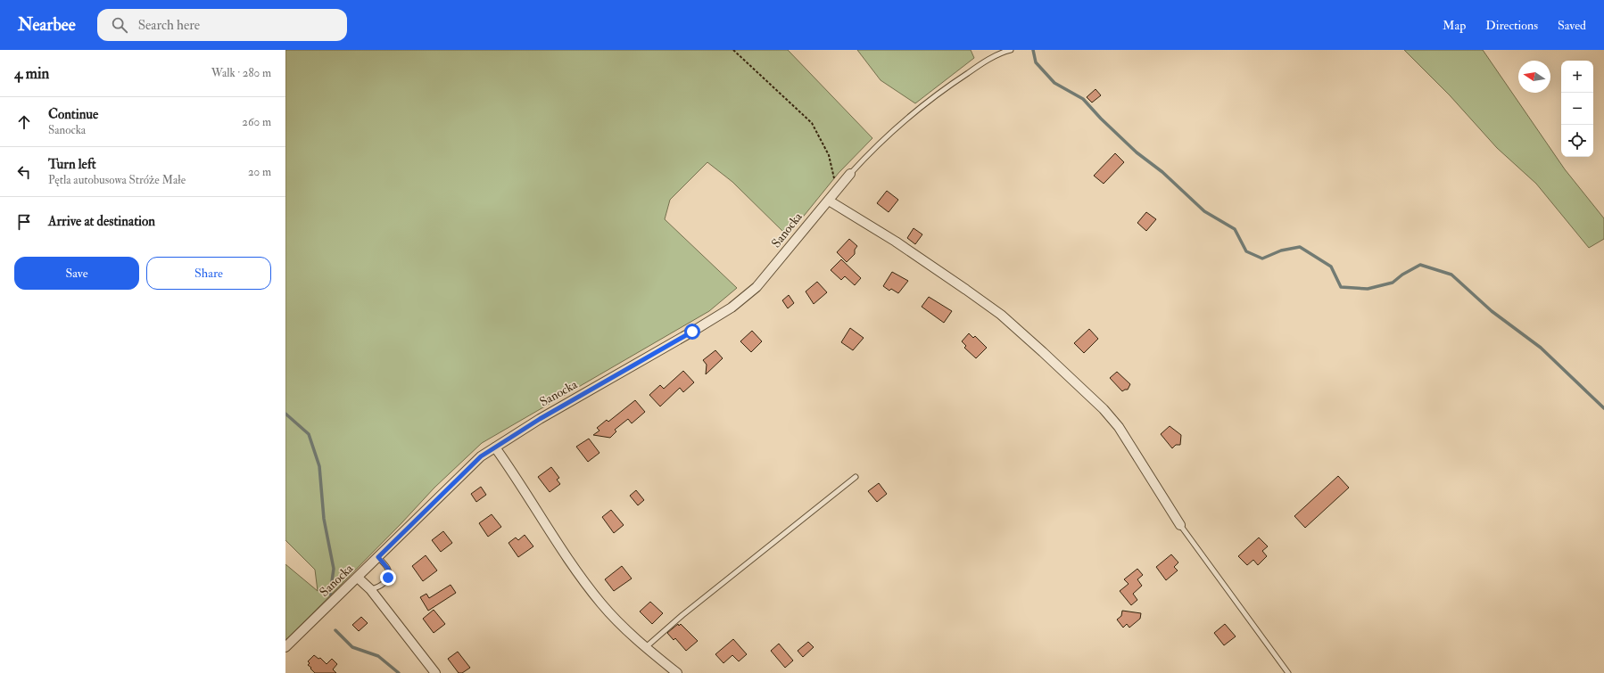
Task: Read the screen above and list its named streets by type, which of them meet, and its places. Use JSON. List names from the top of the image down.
{
  "streets": {
    "street": ["Sanocka"]
  },
  "north": "left",
  "page": {
    "header": "Nearbee",
    "search": "Search here",
    "nav": ["Map", "Directions", "Saved"],
    "heading": ["4 min", "Walk · 280 m"],
    "map_buttons": ["+", "−"],
    "list": [
      ["Continue", "Sanocka", "260 m"],
      ["Turn left", "Pętla autobusowa Stróże Małe", "20 m"],
      "Arrive at destination"
    ],
    "buttons": ["Save", "Share"]
  }
}
